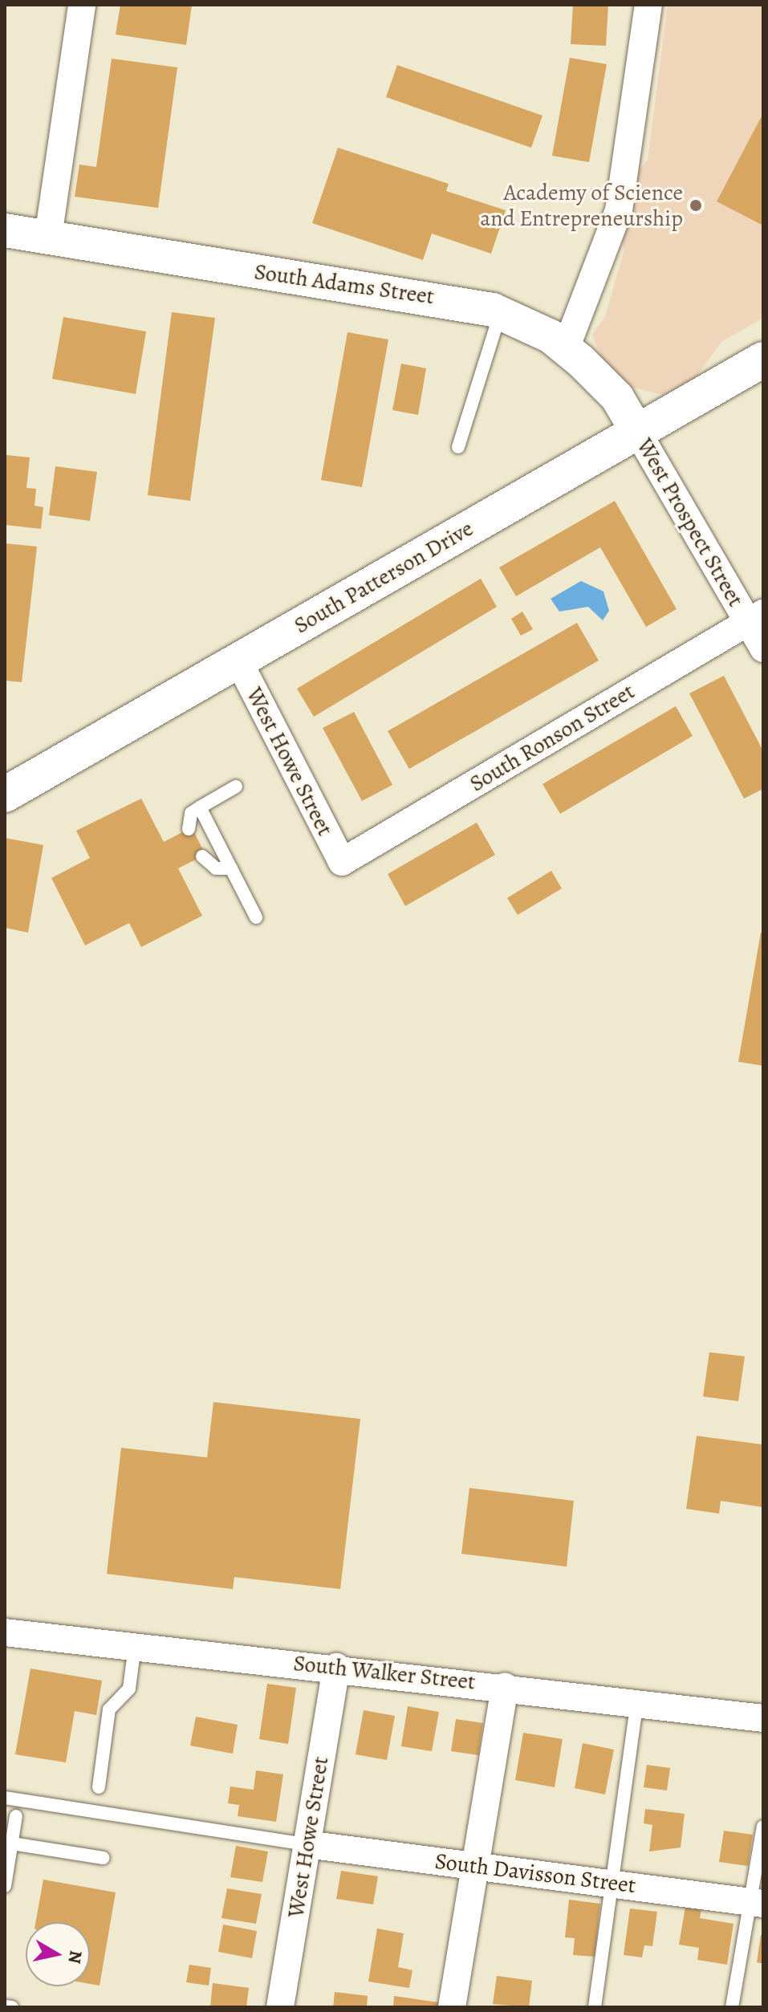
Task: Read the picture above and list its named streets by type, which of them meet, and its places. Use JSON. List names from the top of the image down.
{
  "streets": {
    "main road": ["South Patterson Drive"],
    "street": [
      "South Adams Street",
      "West Prospect Street",
      "South Ronson Street",
      "West Howe Street",
      "South Walker Street",
      "South Davisson Street"
    ]
  },
  "crossings": [
    ["South Adams Street", "West Prospect Street"],
    ["South Adams Street", "South Patterson Drive"],
    ["West Prospect Street", "South Patterson Drive"],
    ["West Prospect Street", "South Ronson Street"],
    ["South Patterson Drive", "West Howe Street"],
    ["South Ronson Street", "West Howe Street"],
    ["West Howe Street", "South Walker Street"],
    ["West Howe Street", "South Davisson Street"]
  ],
  "places": ["Academy of Science and Entrepreneurship"],
  "north": "right"
}
